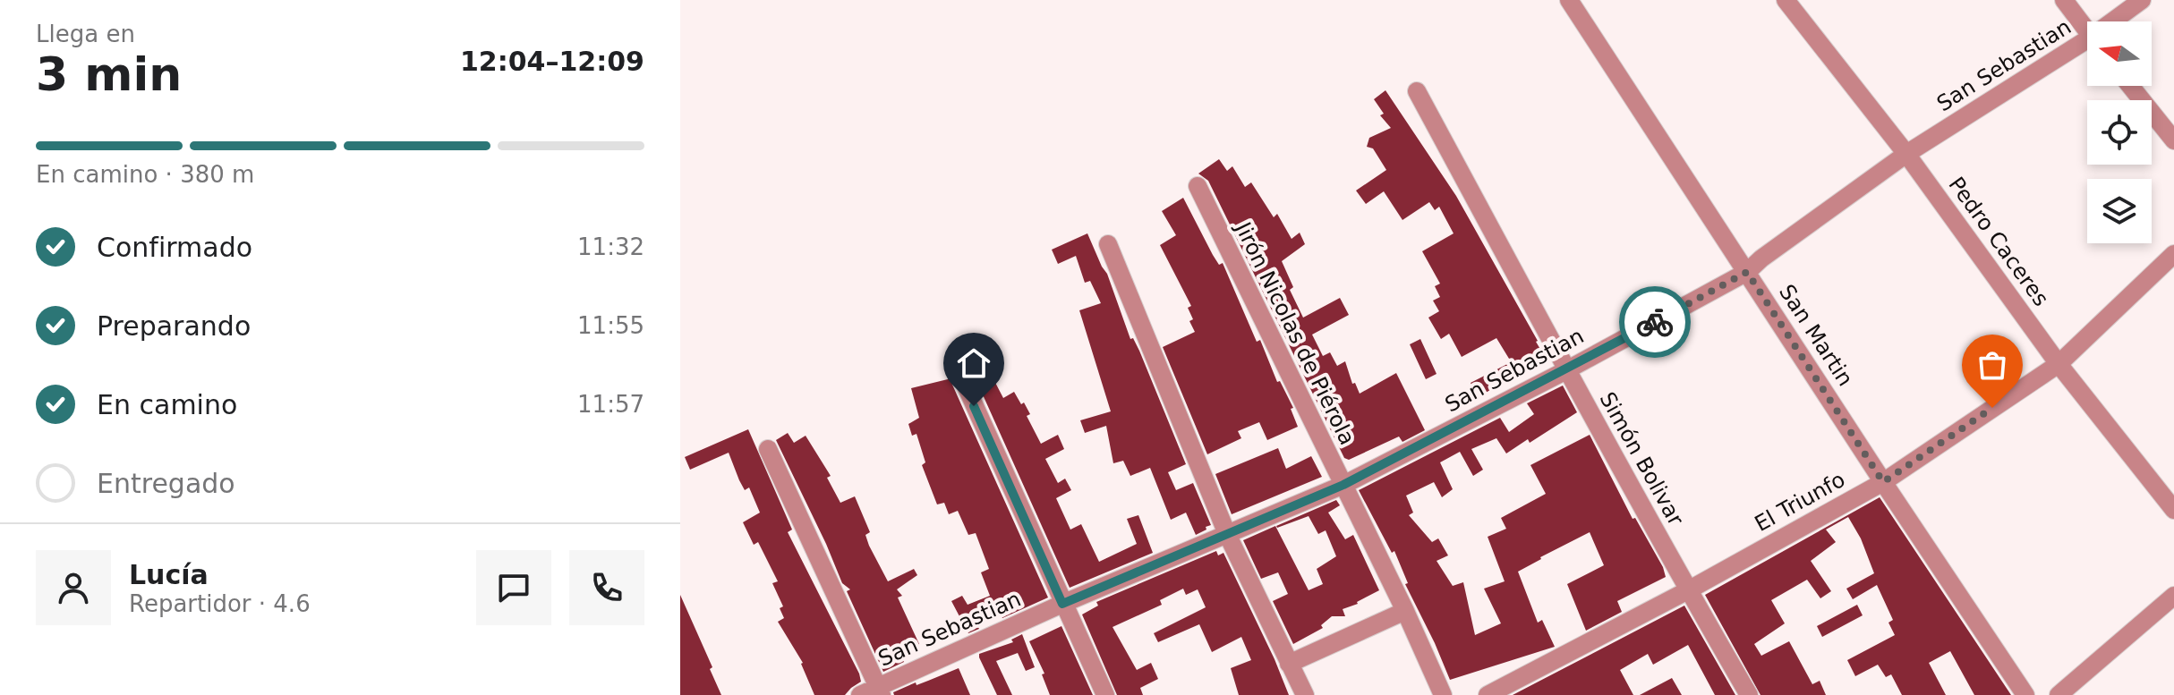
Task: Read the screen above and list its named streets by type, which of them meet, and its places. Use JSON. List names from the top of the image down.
{
  "streets": {
    "street": [
      "San Sebastian",
      "Pedro Caceres",
      "Jirón Nicolas de Piérola",
      "San Martin",
      "Simón Bolivar",
      "El Triunfo"
    ]
  },
  "crossings": [
    ["San Sebastian", "Pedro Caceres"],
    ["San Sebastian", "Jirón Nicolas de Piérola"],
    ["San Sebastian", "San Martin"],
    ["San Sebastian", "Simón Bolivar"],
    ["Pedro Caceres", "El Triunfo"],
    ["San Martin", "El Triunfo"],
    ["Simón Bolivar", "El Triunfo"]
  ],
  "north": "left",
  "page": {
    "heading": ["3 min", "Llega en", "12:04–12:09"],
    "panel": ["Lucía", "Repartidor · 4.6"],
    "bar": "En camino · 380 m",
    "list": [
      ["Confirmado", "11:32"],
      ["Preparando", "11:55"],
      ["En camino", "11:57"],
      "Entregado"
    ]
  }
}
